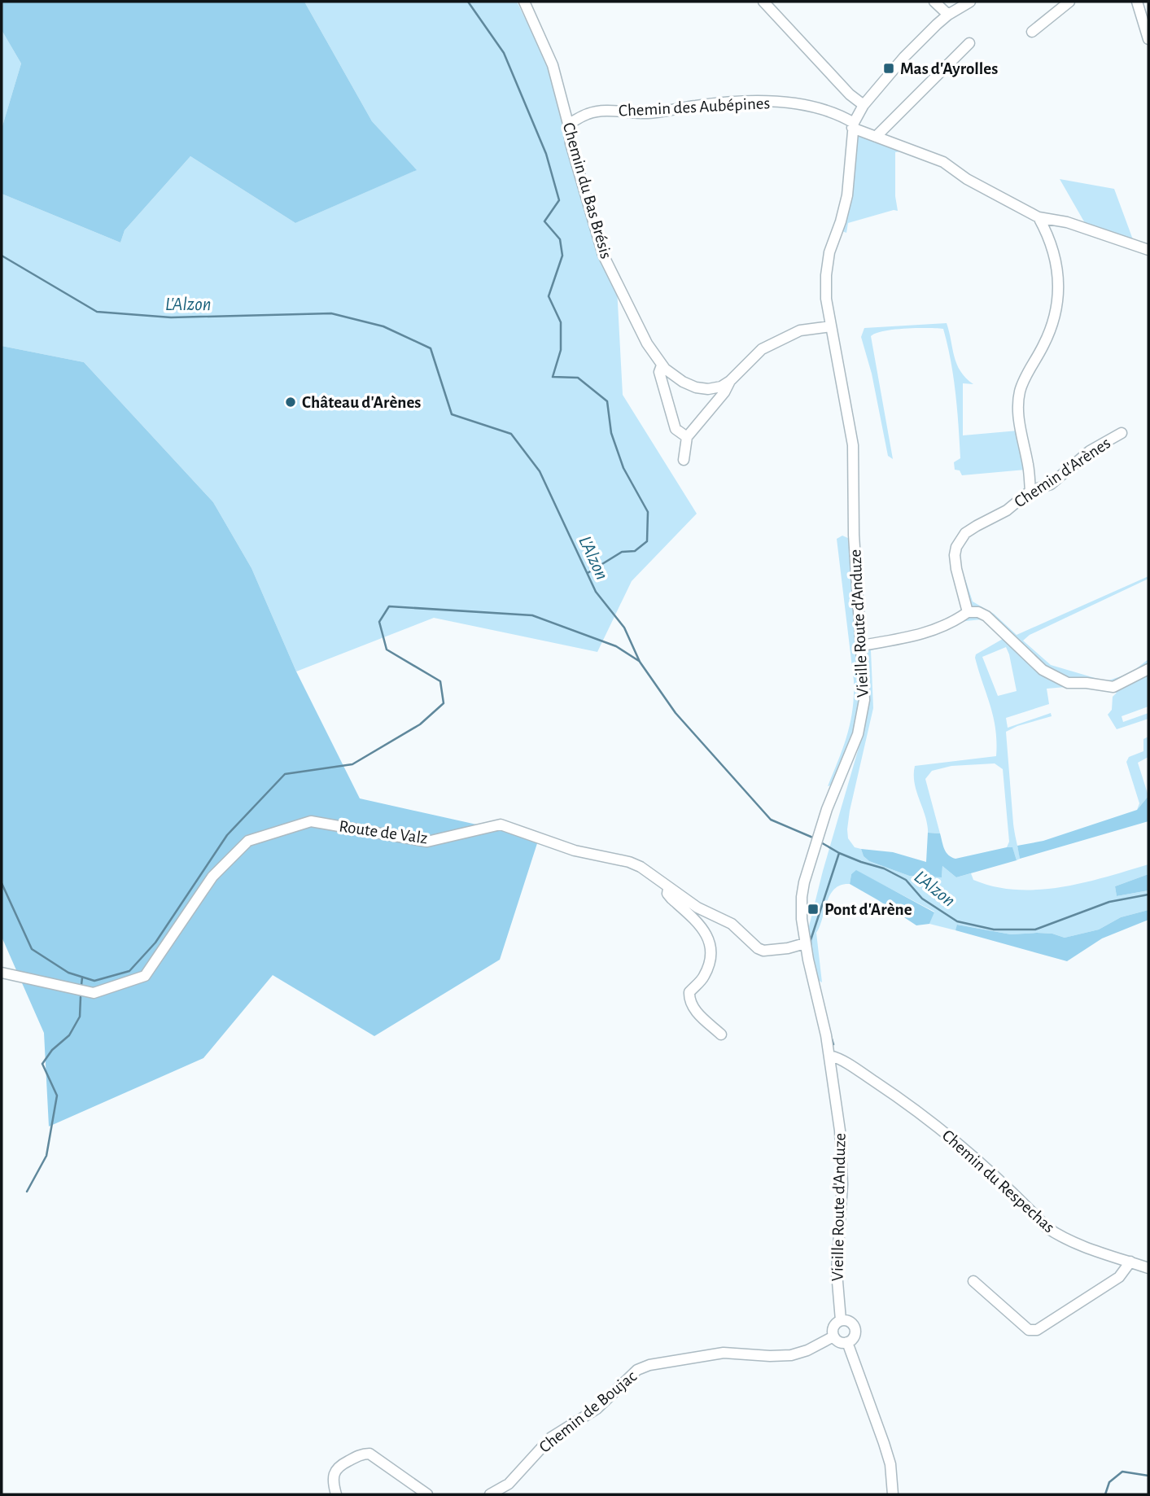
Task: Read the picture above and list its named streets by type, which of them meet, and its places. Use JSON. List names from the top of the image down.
{
  "streets": {
    "street": [
      "Chemin des Aubépines",
      "Chemin du Bas Brésis",
      "Chemin d'Arènes",
      "Vieille Route d'Anduze",
      "Route de Valz",
      "Chemin du Respechas",
      "Chemin de Boujac"
    ]
  },
  "crossings": [
    ["Chemin des Aubépines", "Chemin du Bas Brésis"],
    ["Chemin des Aubépines", "Vieille Route d'Anduze"],
    ["Vieille Route d'Anduze", "Route de Valz"],
    ["Vieille Route d'Anduze", "Chemin du Respechas"],
    ["Vieille Route d'Anduze", "Chemin de Boujac"]
  ],
  "water": ["L'Alzon"],
  "places": {
    "transit": ["Mas d'Ayrolles", "Pont d'Arène"],
    "other": ["Château d'Arènes"]
  }
}
